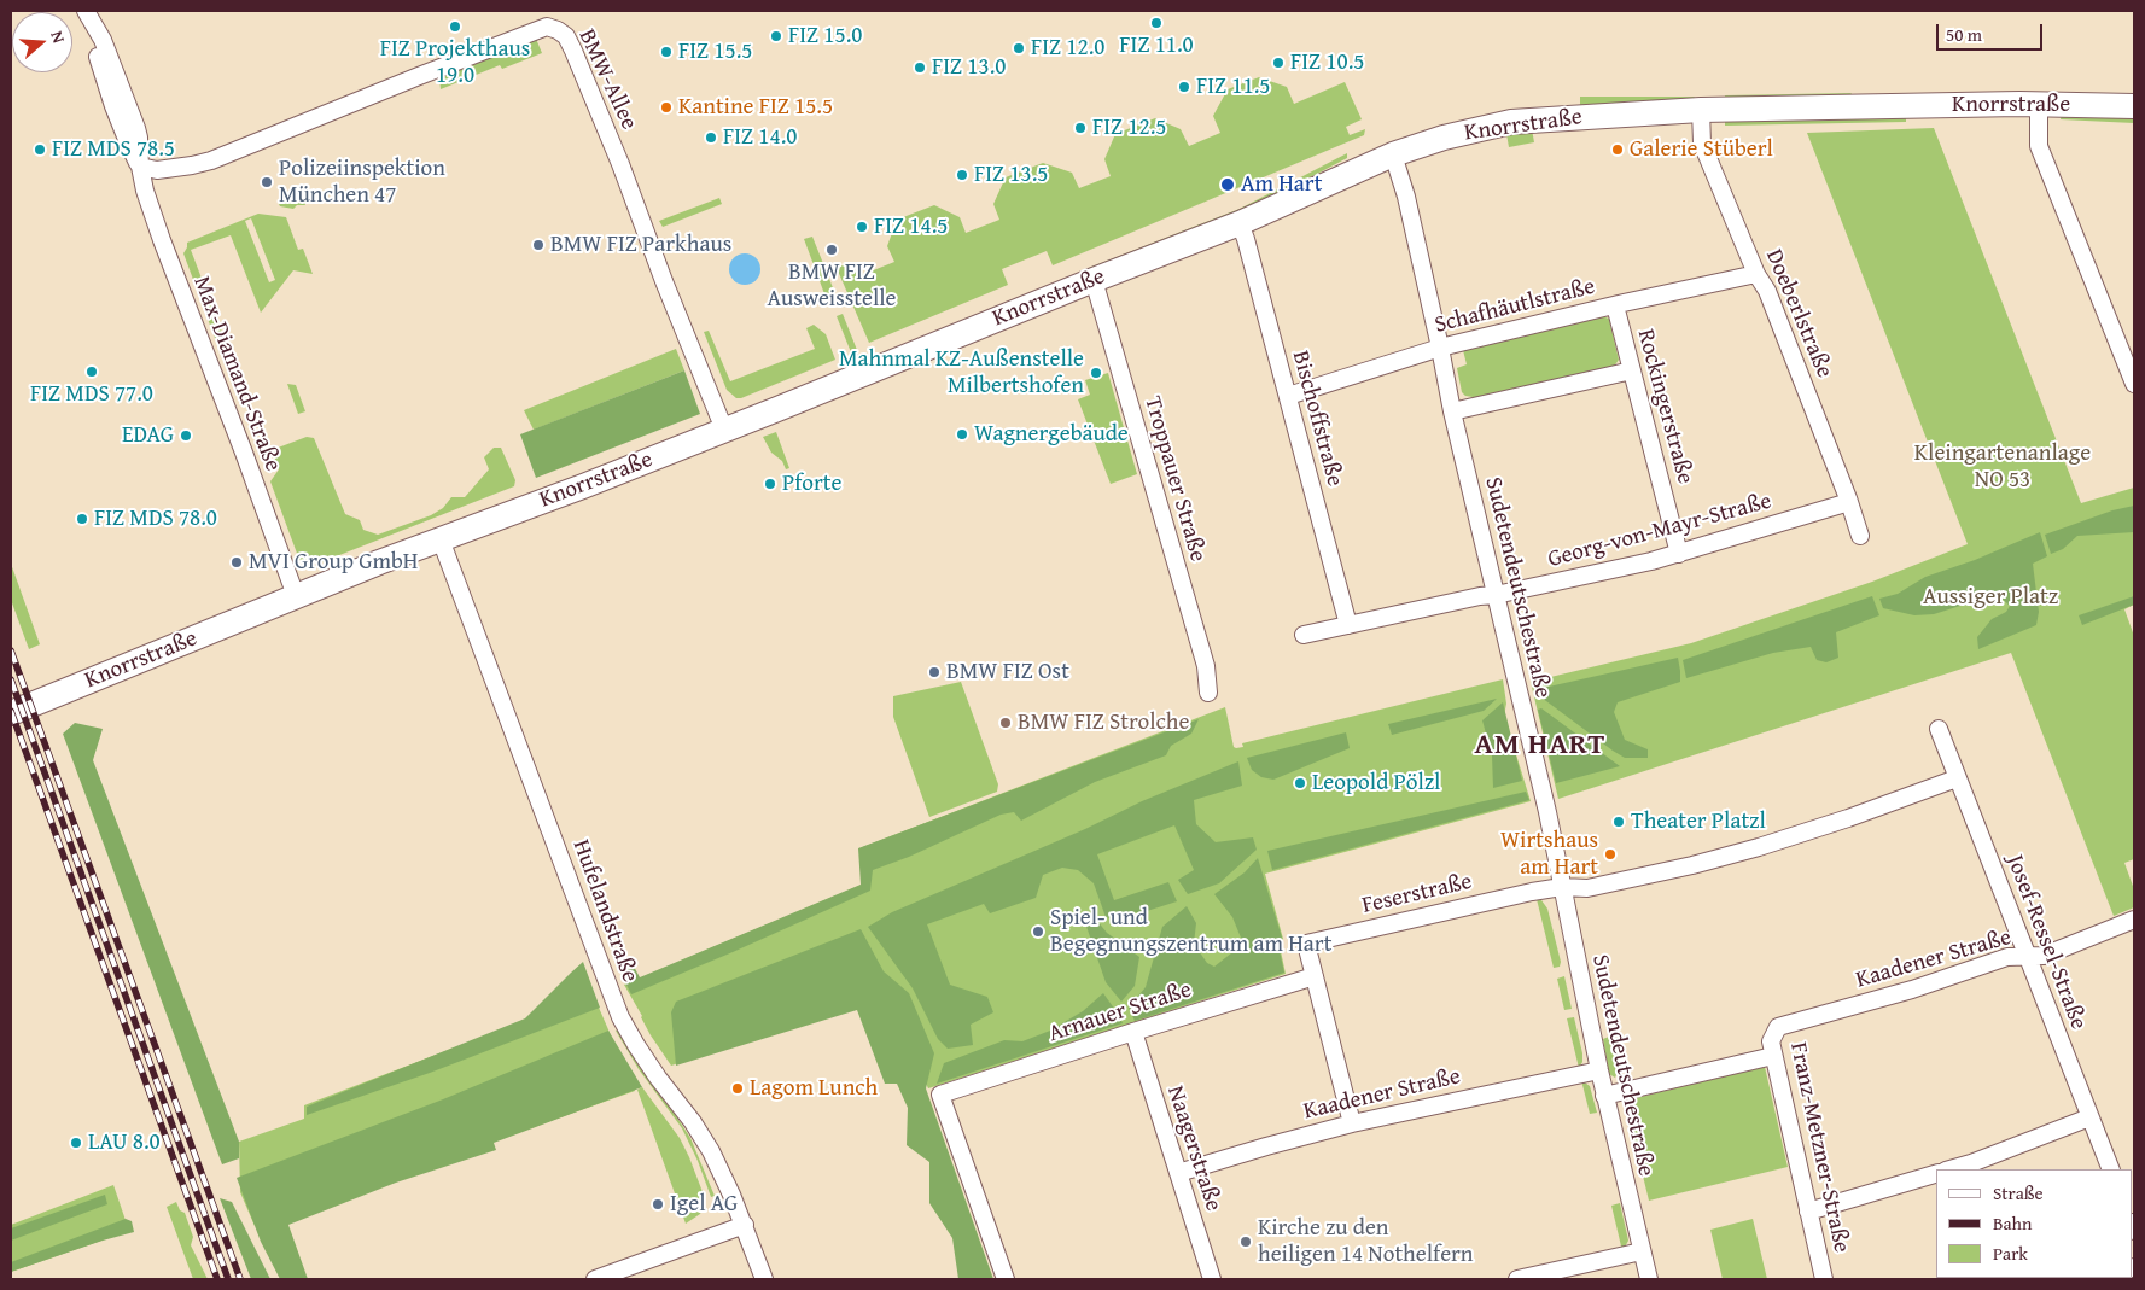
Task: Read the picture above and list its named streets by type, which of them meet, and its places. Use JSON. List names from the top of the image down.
{
  "streets": {
    "street": [
      "BMW-Allee",
      "Knorrstraße",
      "Schafhäutlstraße",
      "Doeberlstraße",
      "Max-Diamand-Straße",
      "Rockingerstraße",
      "Bischoffstraße",
      "Troppauer Straße",
      "Georg-von-Mayr-Straße",
      "Sudetendeutschestraße",
      "Feserstraße",
      "Hufelandstraße",
      "Josef-Ressel-Straße",
      "Kaadener Straße",
      "Arnauer Straße",
      "Franz-Metzner-Straße",
      "Naagerstraße"
    ]
  },
  "crossings": [
    ["BMW-Allee", "Knorrstraße"],
    ["BMW-Allee", "Max-Diamand-Straße"],
    ["Knorrstraße", "Doeberlstraße"],
    ["Knorrstraße", "Max-Diamand-Straße"],
    ["Knorrstraße", "Bischoffstraße"],
    ["Knorrstraße", "Troppauer Straße"],
    ["Knorrstraße", "Sudetendeutschestraße"],
    ["Knorrstraße", "Hufelandstraße"],
    ["Schafhäutlstraße", "Doeberlstraße"],
    ["Schafhäutlstraße", "Rockingerstraße"],
    ["Schafhäutlstraße", "Bischoffstraße"],
    ["Schafhäutlstraße", "Sudetendeutschestraße"],
    ["Doeberlstraße", "Georg-von-Mayr-Straße"],
    ["Rockingerstraße", "Georg-von-Mayr-Straße"],
    ["Bischoffstraße", "Georg-von-Mayr-Straße"],
    ["Georg-von-Mayr-Straße", "Sudetendeutschestraße"],
    ["Sudetendeutschestraße", "Feserstraße"],
    ["Sudetendeutschestraße", "Kaadener Straße"],
    ["Feserstraße", "Josef-Ressel-Straße"],
    ["Feserstraße", "Arnauer Straße"],
    ["Josef-Ressel-Straße", "Kaadener Straße"],
    ["Kaadener Straße", "Franz-Metzner-Straße"],
    ["Kaadener Straße", "Naagerstraße"],
    ["Arnauer Straße", "Naagerstraße"]
  ],
  "districts": ["AM HART"],
  "parks": ["Kleingartenanlage NO 53", "Aussiger Platz"],
  "places": [
    "FIZ 11.0",
    "FIZ Projekthaus 19.0",
    "FIZ 15.0",
    "FIZ 12.0",
    "FIZ 15.5",
    "FIZ 10.5",
    "FIZ 13.0",
    "FIZ 11.5",
    "Kantine FIZ 15.5",
    "FIZ 12.5",
    "FIZ 14.0",
    "FIZ MDS 78.5",
    "Galerie Stüberl",
    "FIZ 13.5",
    "Polizeiinspektion München 47",
    "Am Hart",
    "FIZ 14.5",
    "BMW FIZ Parkhaus",
    "BMW FIZ Ausweisstelle",
    "FIZ MDS 77.0",
    "Mahnmal KZ-Außenstelle Milbertshofen",
    "Wagnergebäude",
    "EDAG",
    "Pforte",
    "FIZ MDS 78.0",
    "MVI Group GmbH",
    "BMW FIZ Ost",
    "BMW FIZ Strolche",
    "Leopold Pölzl",
    "Theater Platzl",
    "Wirtshaus am Hart",
    "Spiel- und Begegnungszentrum am Hart",
    "Lagom Lunch",
    "LAU 8.0",
    "Igel AG",
    "Kirche zu den heiligen 14 Nothelfern"
  ],
  "legend": ["Straße", "Bahn", "Park"],
  "scale_bar": "50 m",
  "north": "right"
}
